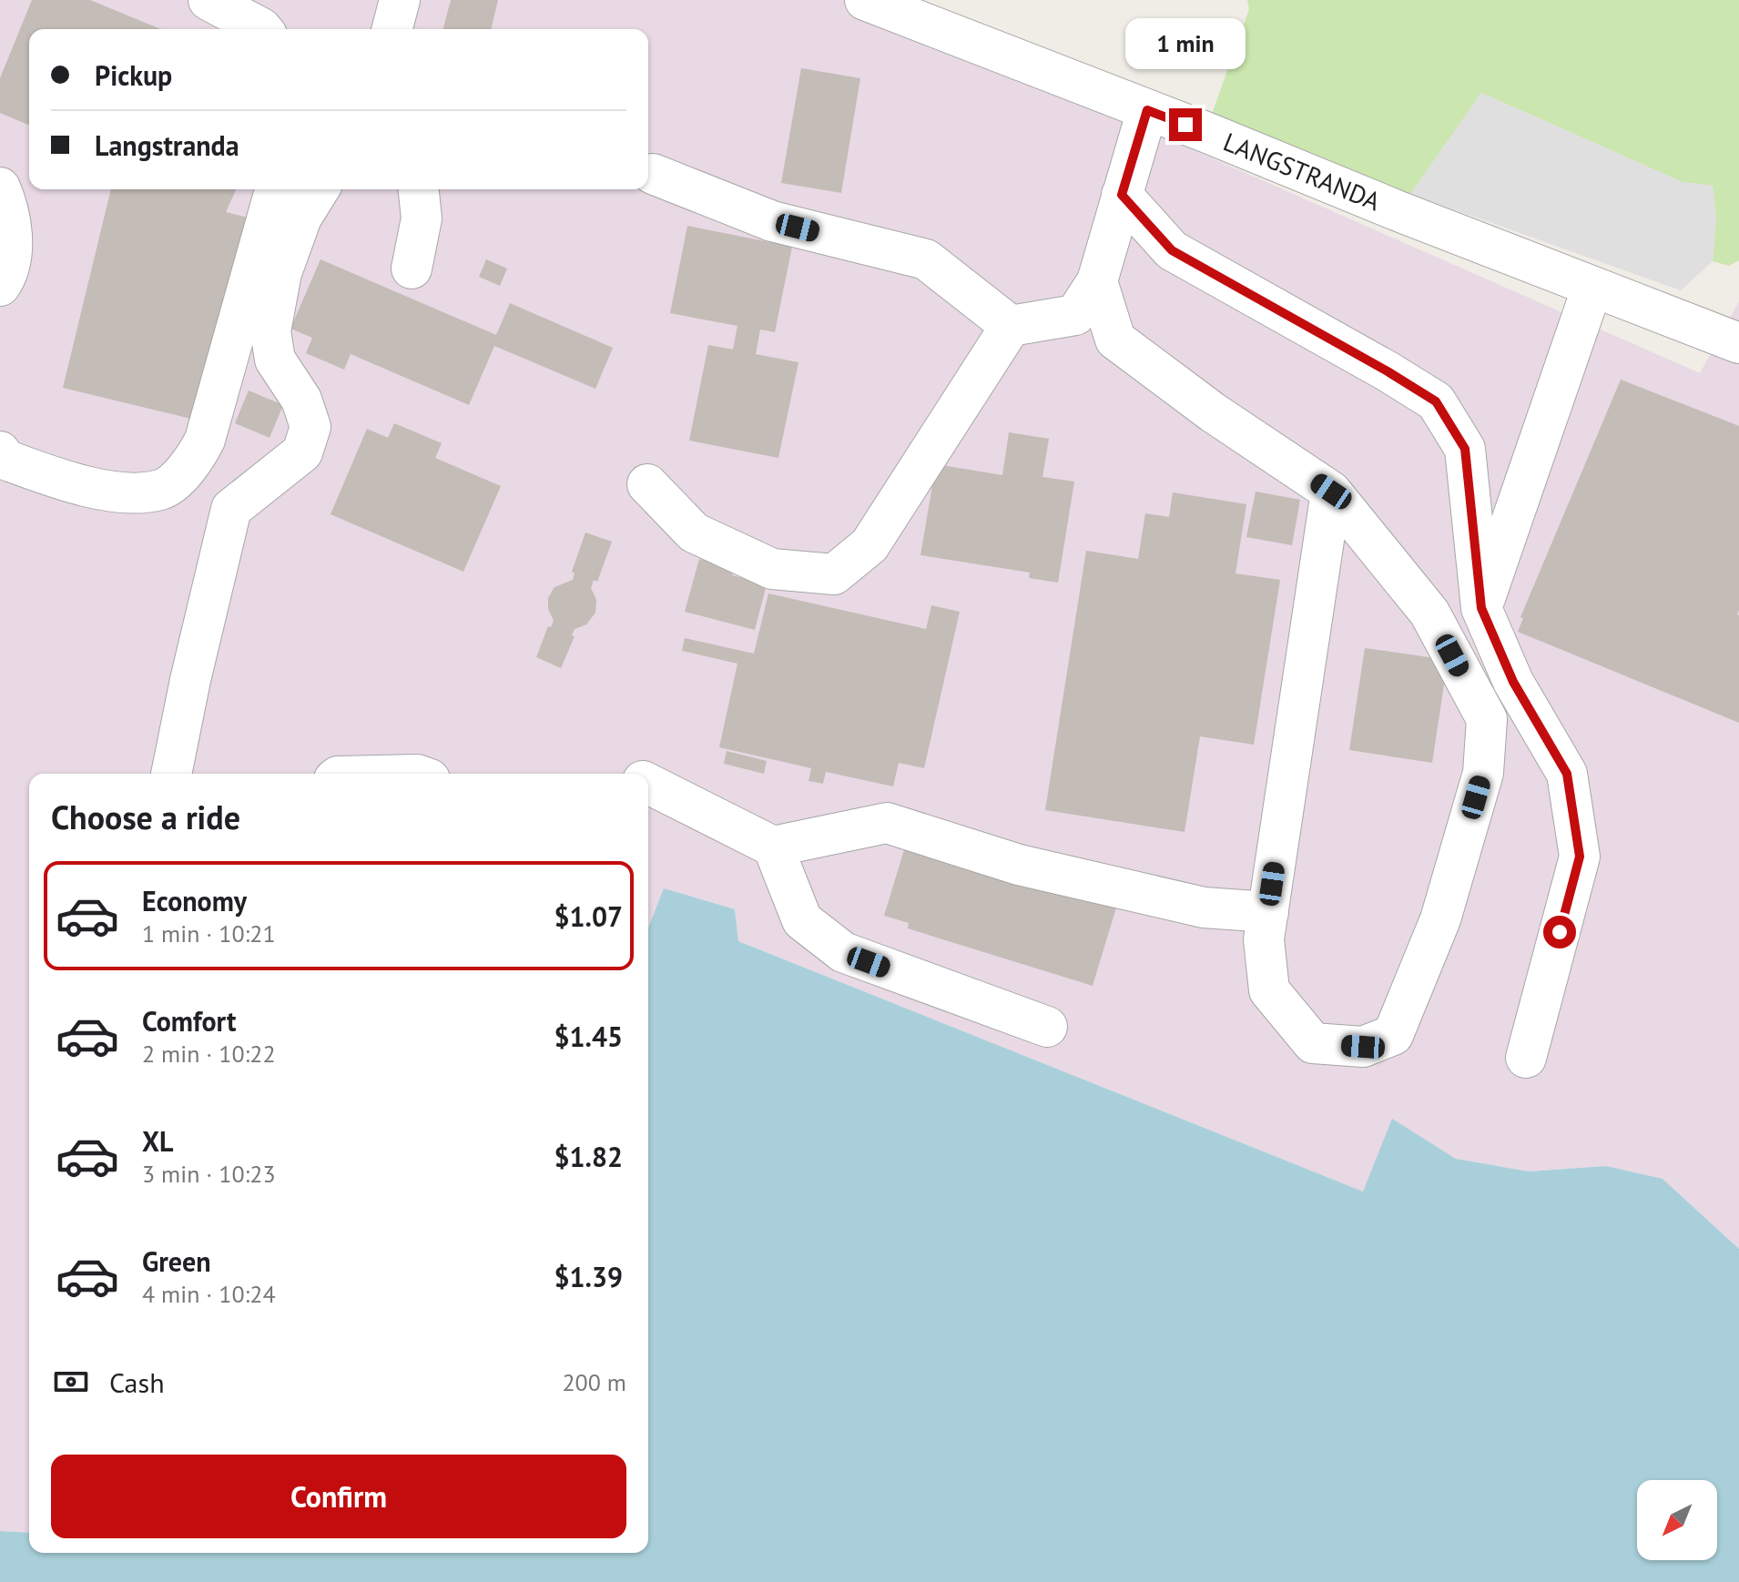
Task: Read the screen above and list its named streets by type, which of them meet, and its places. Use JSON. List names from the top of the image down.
{
  "streets": {
    "street": ["LANGSTRANDA"]
  },
  "north": "bottom left",
  "page": {
    "bubble": "1 min",
    "banner": ["Pickup", "Langstranda"],
    "heading": "Choose a ride",
    "list": [
      {
        "name": "Economy",
        "note": "1 min · 10:21",
        "value": "$1.07"
      },
      {
        "name": "Comfort",
        "note": "2 min · 10:22",
        "value": "$1.45"
      },
      {
        "name": "XL",
        "note": "3 min · 10:23",
        "value": "$1.82"
      },
      {
        "name": "Green",
        "note": "4 min · 10:24",
        "value": "$1.39"
      }
    ],
    "pay": ["Cash", "200 m"],
    "buttons": "Confirm"
  }
}
